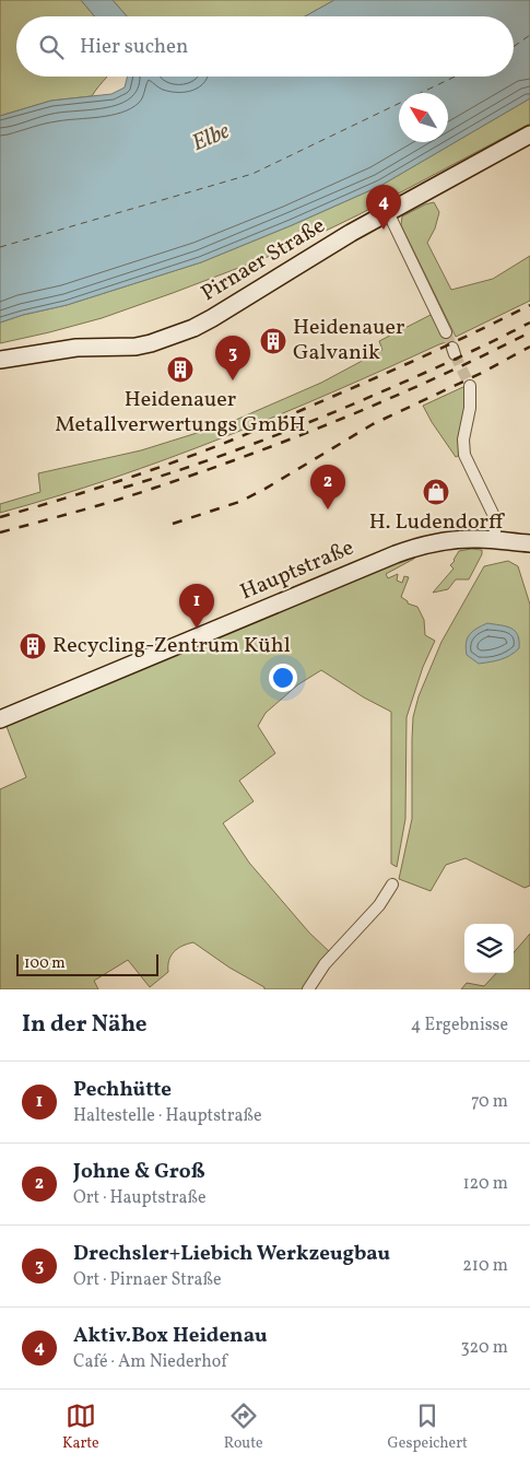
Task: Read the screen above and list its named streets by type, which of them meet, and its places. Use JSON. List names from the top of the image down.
{
  "streets": {
    "street": ["Pirnaer Straße", "Hauptstraße"]
  },
  "water": ["Elbe"],
  "places": {
    "building": ["Heidenauer Galvanik", "Heidenauer Metallverwertungs GmbH", "Recycling-Zentrum Kühl"],
    "shop": ["H. Ludendorff"]
  },
  "scale_bar": "100 m",
  "north": "top left",
  "page": {
    "search": "Hier suchen",
    "pins": [
      "4",
      "3",
      "2",
      "1"
    ],
    "scale": "100 m",
    "heading": ["In der Nähe", "4 Ergebnisse"],
    "list": [
      {
        "mark": "1",
        "name": "Pechhütte",
        "note": "Haltestelle · Hauptstraße",
        "value": "70 m"
      },
      {
        "mark": "2",
        "name": "Johne & Groß",
        "note": "Ort · Hauptstraße",
        "value": "120 m"
      },
      {
        "mark": "3",
        "name": "Drechsler+Liebich Werkzeugbau",
        "note": "Ort · Pirnaer Straße",
        "value": "210 m"
      },
      {
        "mark": "4",
        "name": "Aktiv.Box Heidenau",
        "note": "Café · Am Niederhof",
        "value": "320 m"
      }
    ],
    "nav": ["Karte", "Route", "Gespeichert"]
  }
}
